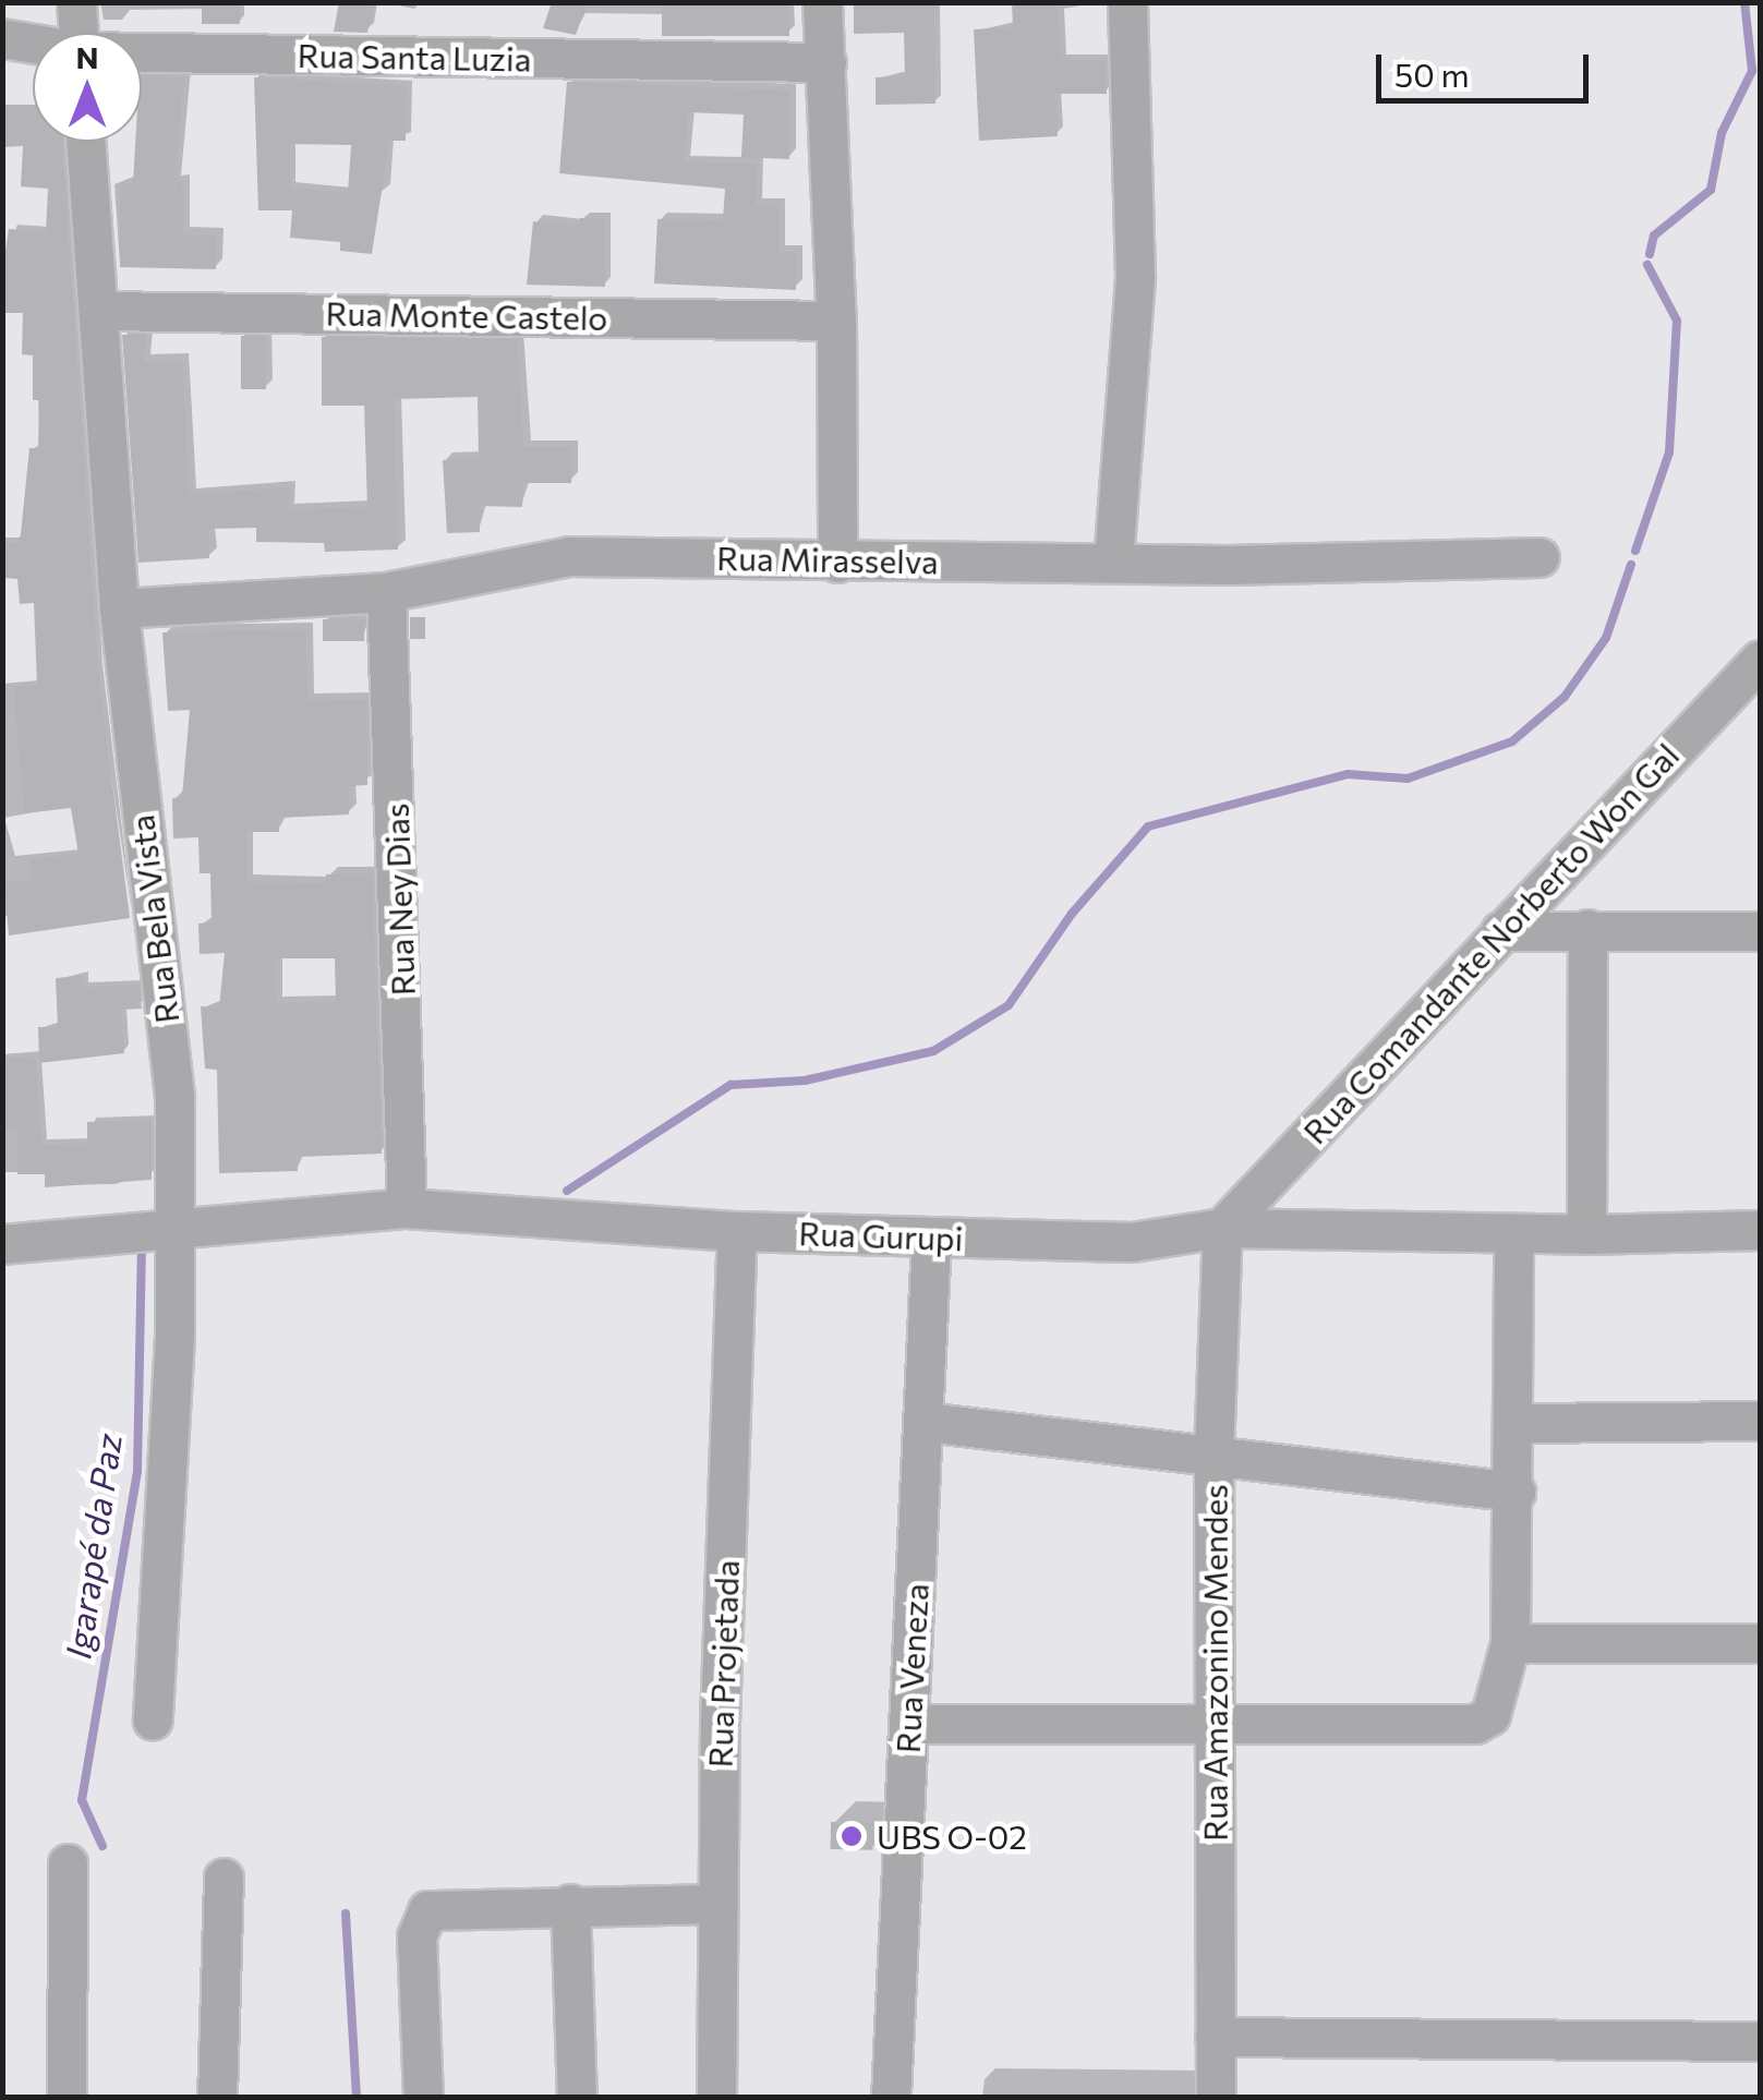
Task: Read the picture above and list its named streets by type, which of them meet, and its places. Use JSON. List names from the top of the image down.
{
  "streets": {
    "street": [
      "Rua Santa Luzia",
      "Rua Monte Castelo",
      "Rua Mirasselva",
      "Rua Ney Dias",
      "Rua Bela Vista",
      "Rua Comandante Norberto Won Gal",
      "Rua Gurupi",
      "Rua Amazonino Mendes",
      "Rua Projetada",
      "Rua Veneza"
    ]
  },
  "crossings": [
    ["Rua Monte Castelo", "Rua Bela Vista"],
    ["Rua Mirasselva", "Rua Ney Dias"],
    ["Rua Mirasselva", "Rua Bela Vista"],
    ["Rua Ney Dias", "Rua Gurupi"],
    ["Rua Bela Vista", "Rua Gurupi"],
    ["Rua Comandante Norberto Won Gal", "Rua Gurupi"],
    ["Rua Comandante Norberto Won Gal", "Rua Amazonino Mendes"],
    ["Rua Gurupi", "Rua Amazonino Mendes"],
    ["Rua Gurupi", "Rua Projetada"],
    ["Rua Gurupi", "Rua Veneza"]
  ],
  "water": ["Igarapé da Paz"],
  "places": ["UBS O-02"],
  "scale_bar": "50 m",
  "north": "top"
}
